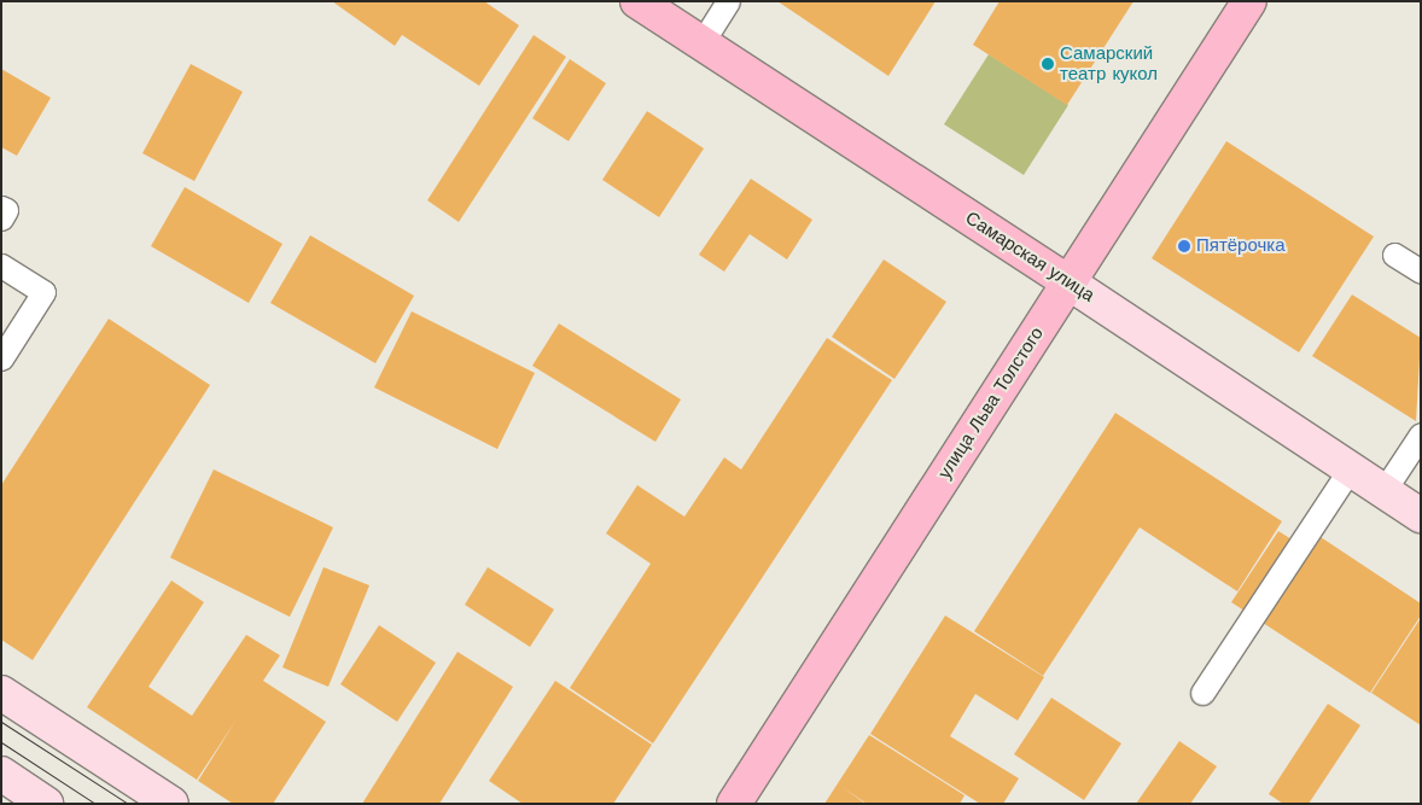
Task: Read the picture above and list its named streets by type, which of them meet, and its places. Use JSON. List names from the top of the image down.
{
  "streets": {
    "main road": ["Самарская улица", "улица Льва Толстого"]
  },
  "crossings": [
    ["Самарская улица", "улица Льва Толстого"]
  ],
  "places": ["Самарский театр кукол", "Пятёрочка"]
}
